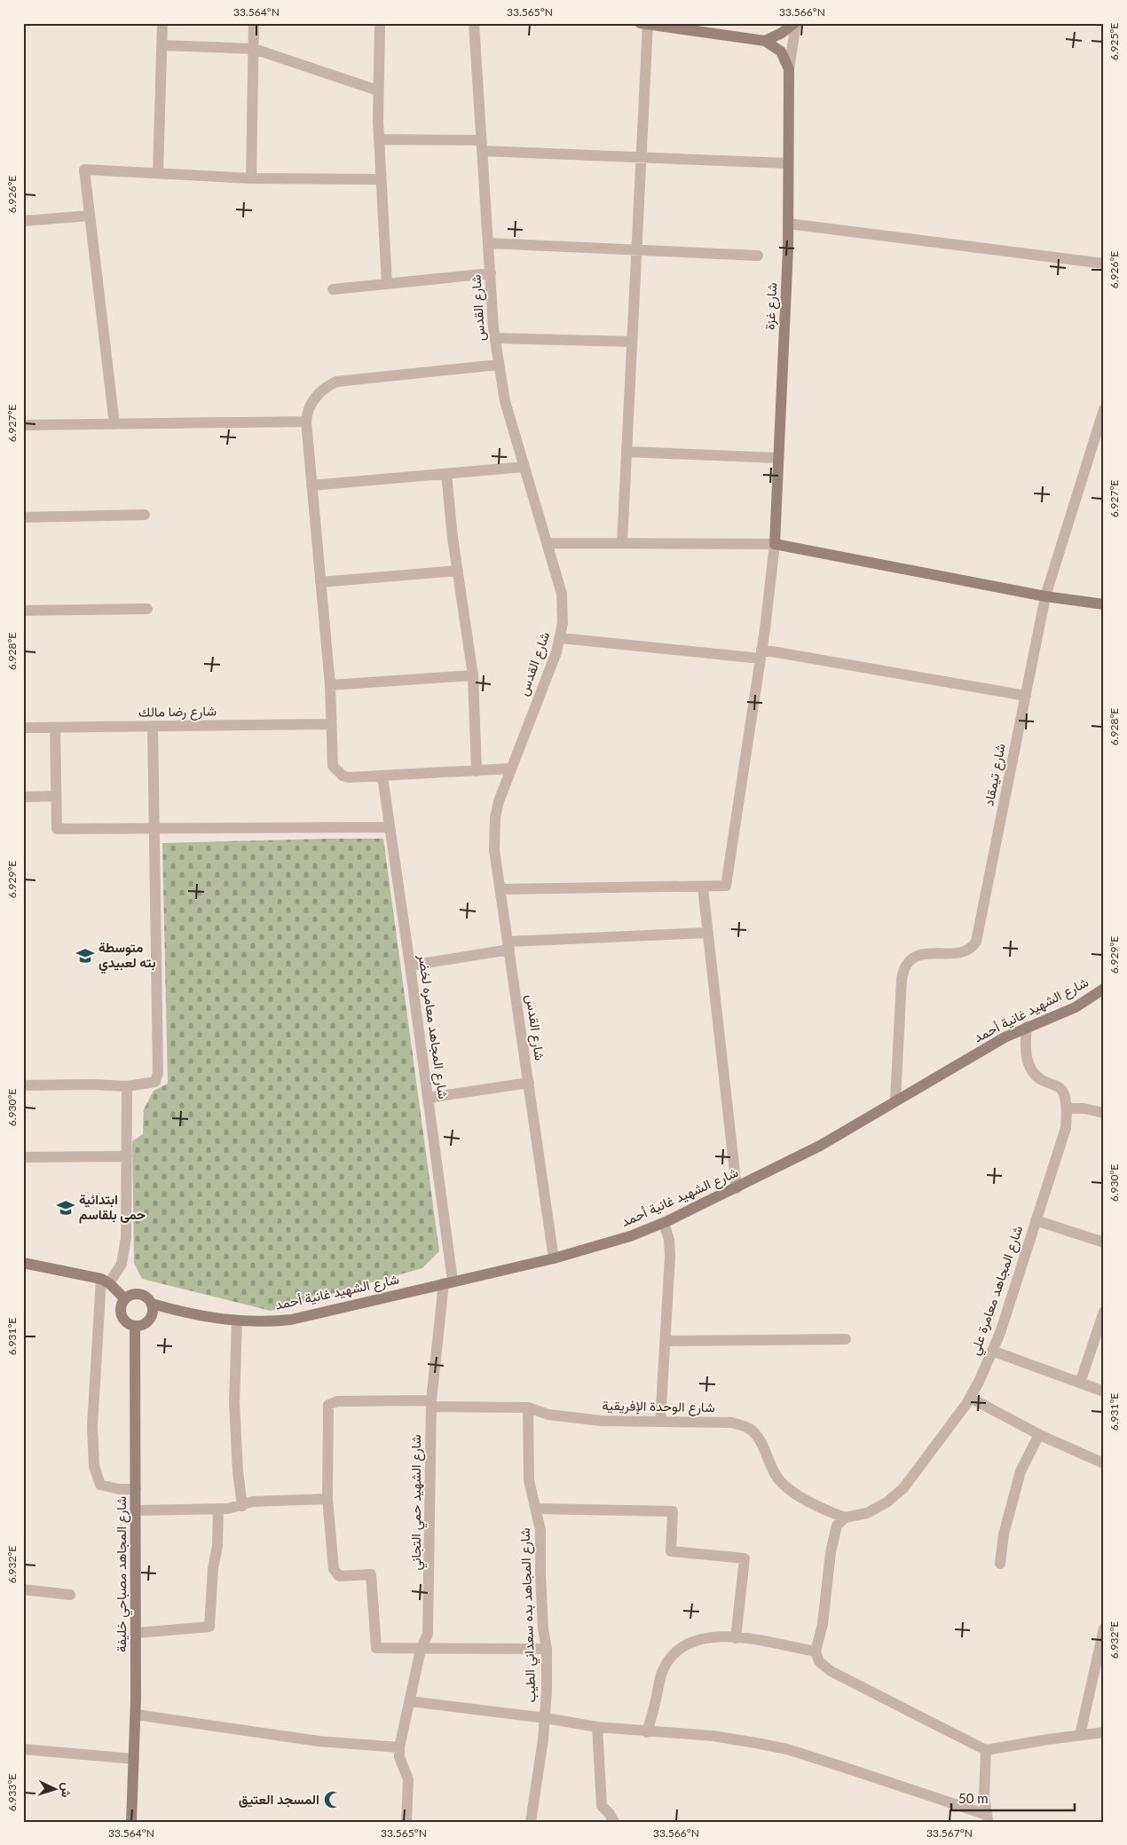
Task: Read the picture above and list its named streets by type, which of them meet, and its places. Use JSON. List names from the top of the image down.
{
  "streets": {
    "main road": ["شارع غزة", "شارع الشهيد غانية أحمد", "شارع المجاهد مصباحي خليفة"],
    "street": [
      "شارع القدس",
      "شارع رضا مالك",
      "شارع تيمقاد",
      "شارع المجاهد معامره لخضر",
      "شارع المجاهد معامرة علي",
      "شارع الوحدة الإفريقية",
      "شارع الشهيد حمي التجاني",
      "شارع المجاهد بده سعداني الطيب"
    ]
  },
  "crossings": [
    ["شارع القدس", "شارع الشهيد غانية أحمد"],
    ["شارع تيمقاد", "شارع الشهيد غانية أحمد"],
    ["شارع الشهيد غانية أحمد", "شارع المجاهد معامره لخضر"],
    ["شارع الشهيد غانية أحمد", "شارع المجاهد معامرة علي"],
    ["شارع الشهيد غانية أحمد", "شارع الشهيد حمي التجاني"],
    ["شارع الشهيد غانية أحمد", "شارع المجاهد مصباحي خليفة"],
    ["شارع المجاهد معامره لخضر", "شارع الشهيد حمي التجاني"],
    ["شارع المجاهد معامرة علي", "شارع الوحدة الإفريقية"],
    ["شارع الوحدة الإفريقية", "شارع الشهيد حمي التجاني"],
    ["شارع الوحدة الإفريقية", "شارع المجاهد بده سعداني الطيب"]
  ],
  "places": {
    "school or university": ["متوسطة بته لعبيدي", "ابتدائية حمى بلقاسم"],
    "mosque": ["المسجد العتيق"]
  },
  "scale_bar": "50 m",
  "north": "right",
  "coordinates": [
    "33.564°N",
    "33.565°N",
    "33.566°N",
    "6.925°E",
    "6.926°E",
    "6.927°E",
    "6.928°E",
    "6.929°E",
    "6.930°E",
    "6.931°E",
    "6.932°E",
    "6.933°E",
    "33.567°N"
  ]
}
